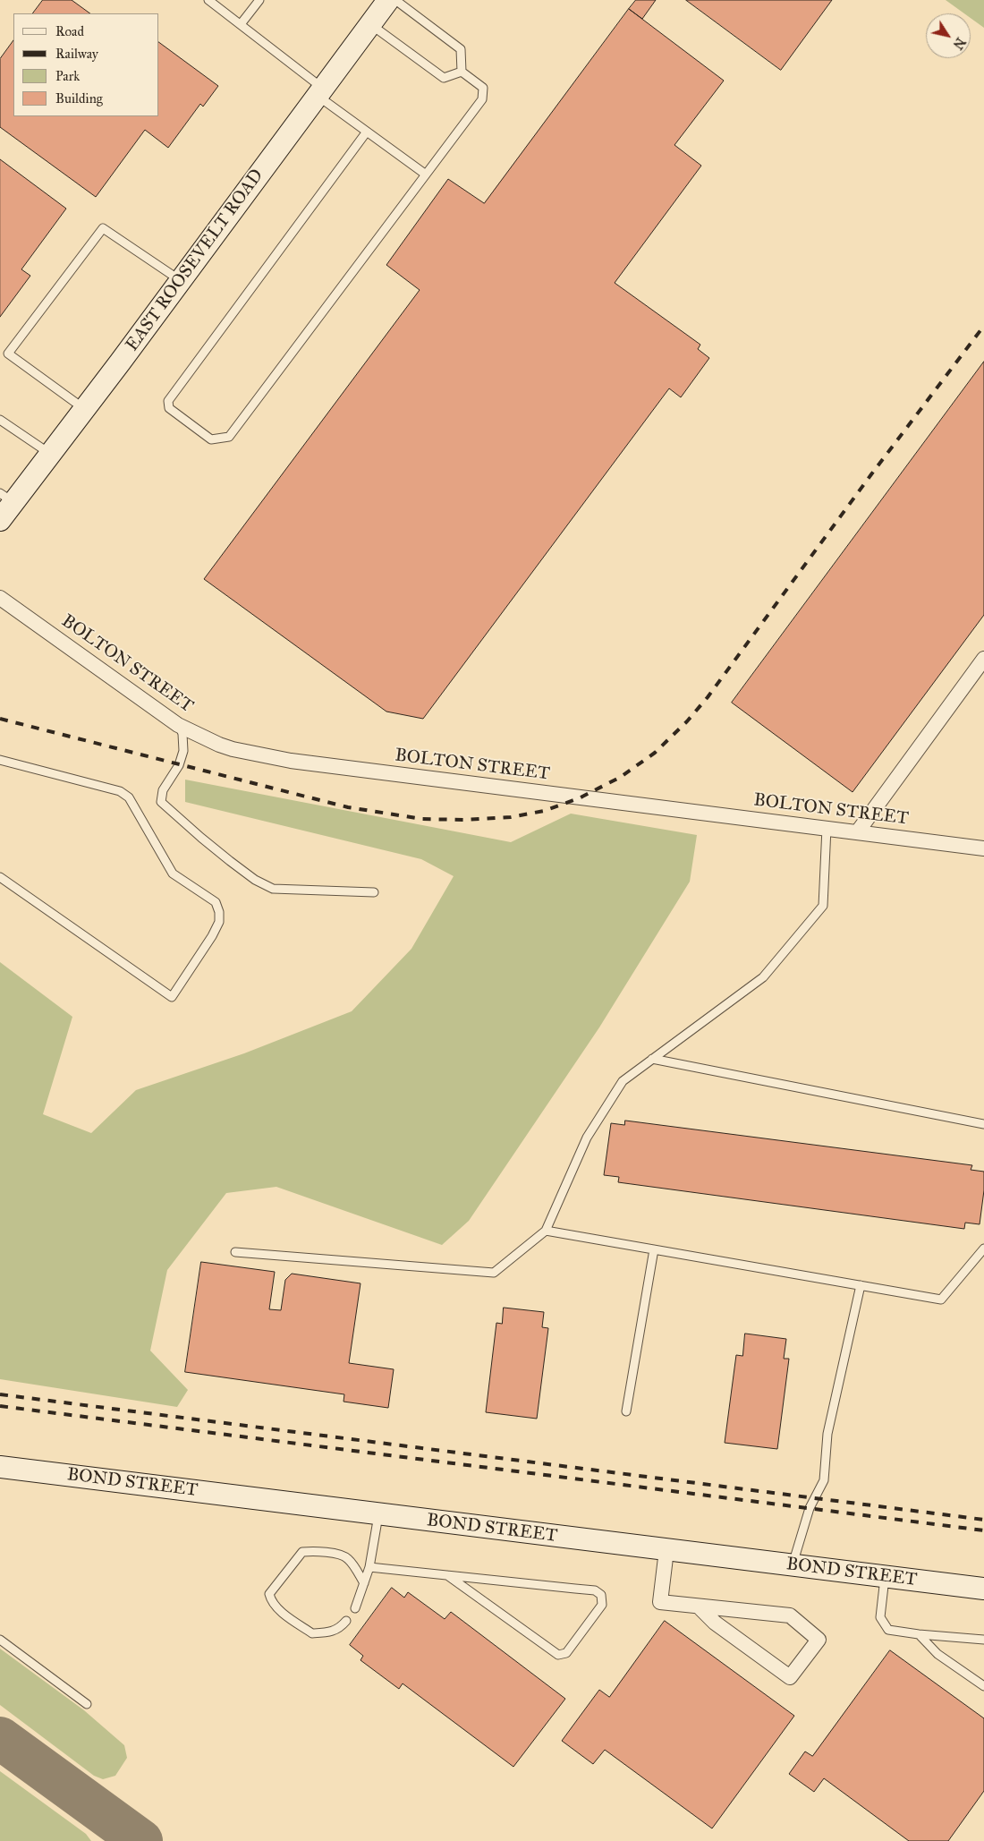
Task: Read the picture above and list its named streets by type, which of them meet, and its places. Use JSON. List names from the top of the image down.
{
  "streets": {
    "street": ["EAST ROOSEVELT ROAD", "BOLTON STREET", "BOND STREET"]
  },
  "legend": [
    "Road",
    "Railway",
    "Park",
    "Building"
  ],
  "north": "bottom right"
}
